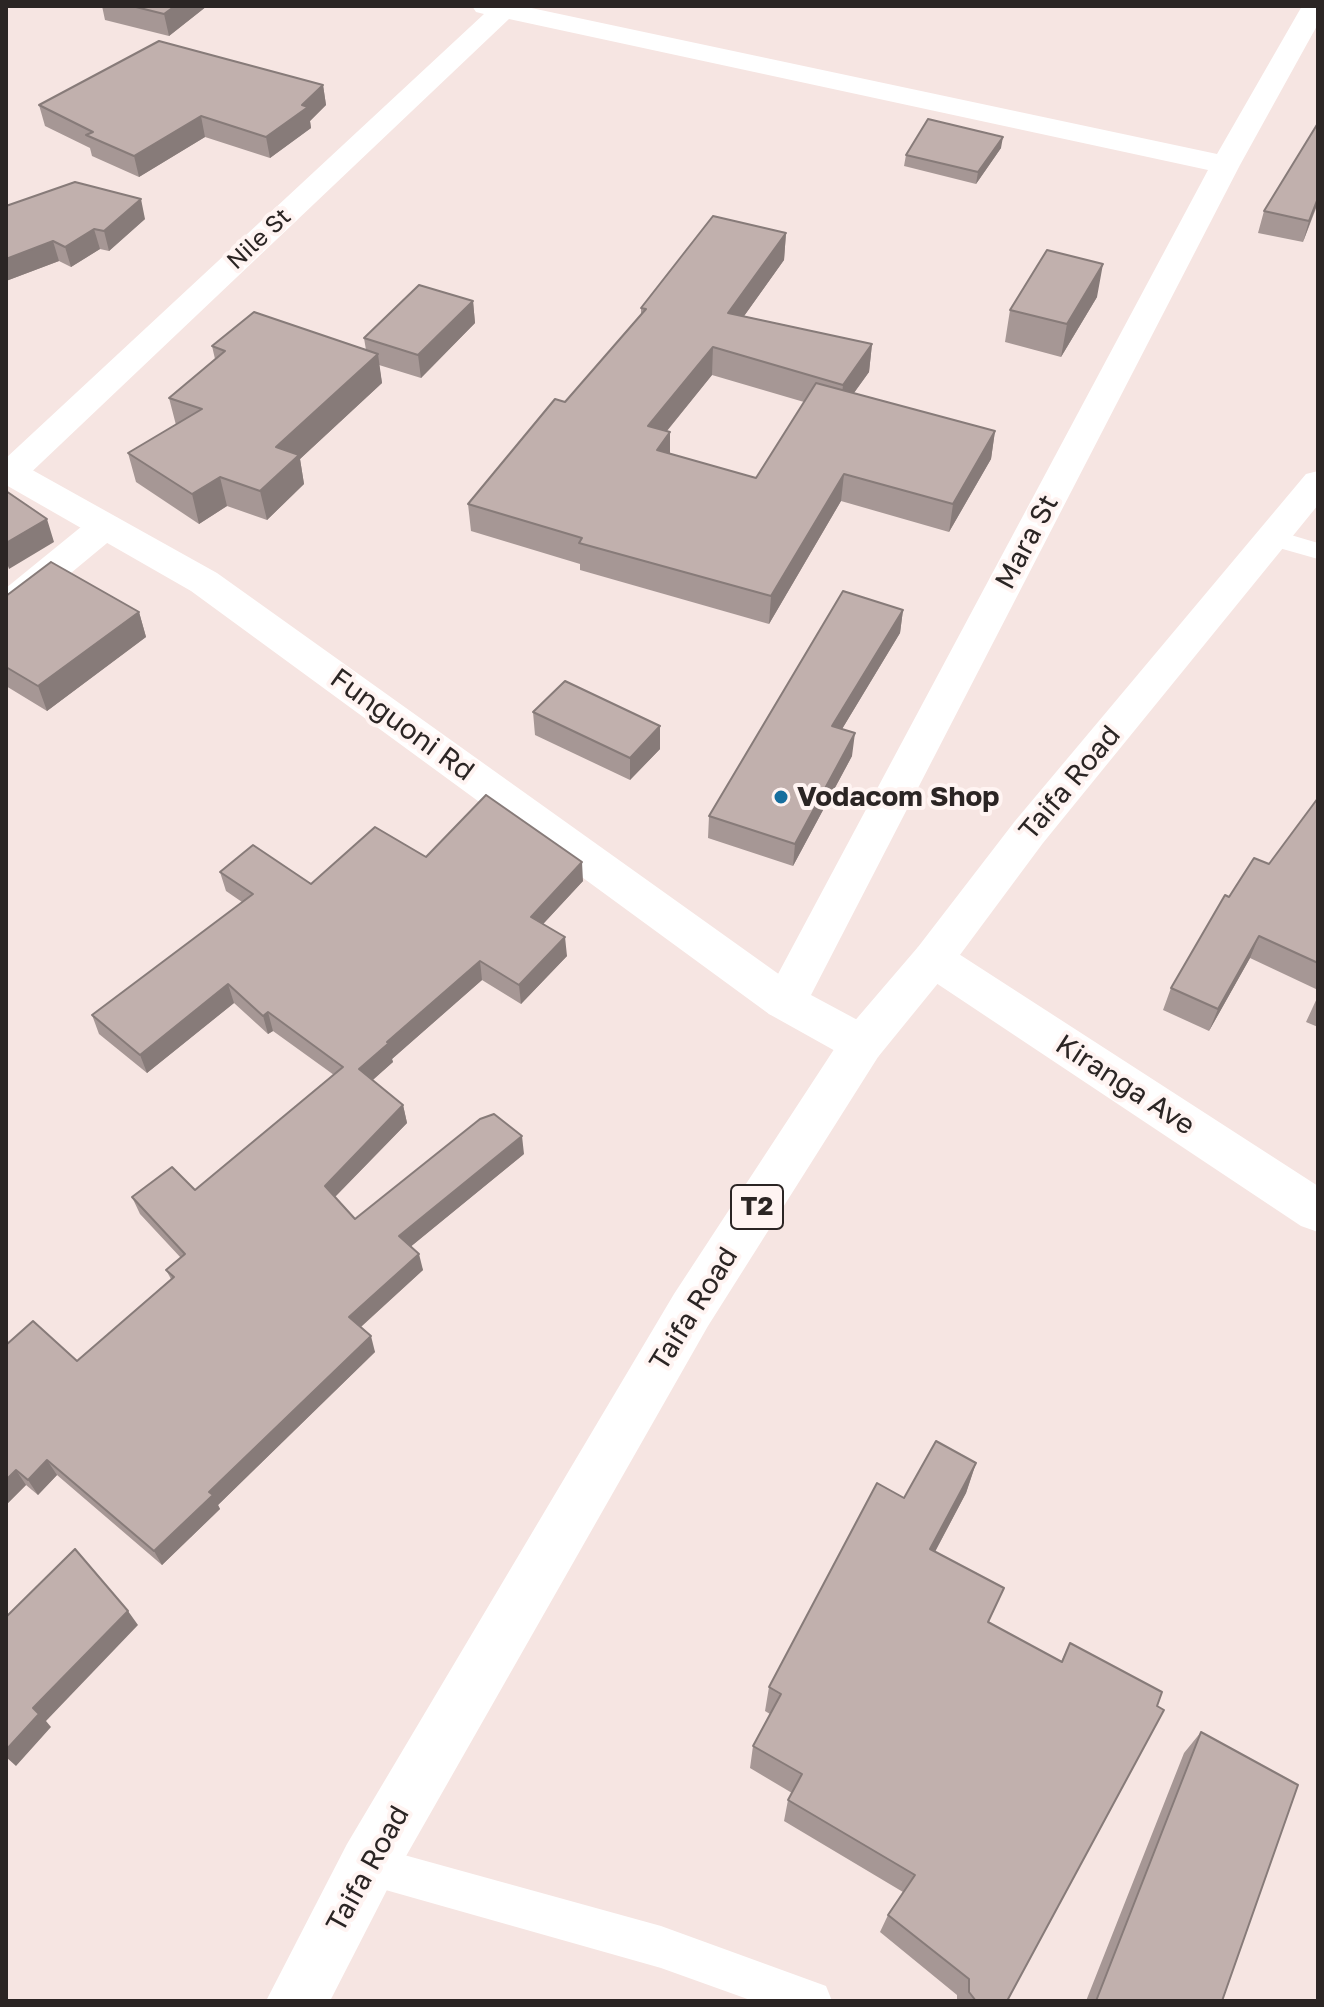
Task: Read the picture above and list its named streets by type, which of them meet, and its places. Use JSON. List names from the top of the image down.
{
  "streets": {
    "main road": [
      "Nile St",
      "Mara St",
      "Funguoni Rd",
      "Taifa Road",
      "Kiranga Ave",
      "T2"
    ]
  },
  "crossings": [
    ["Nile St", "Funguoni Rd"],
    ["Mara St", "Funguoni Rd"],
    ["Taifa Road", "Kiranga Ave"]
  ],
  "places": ["Vodacom Shop"]
}
